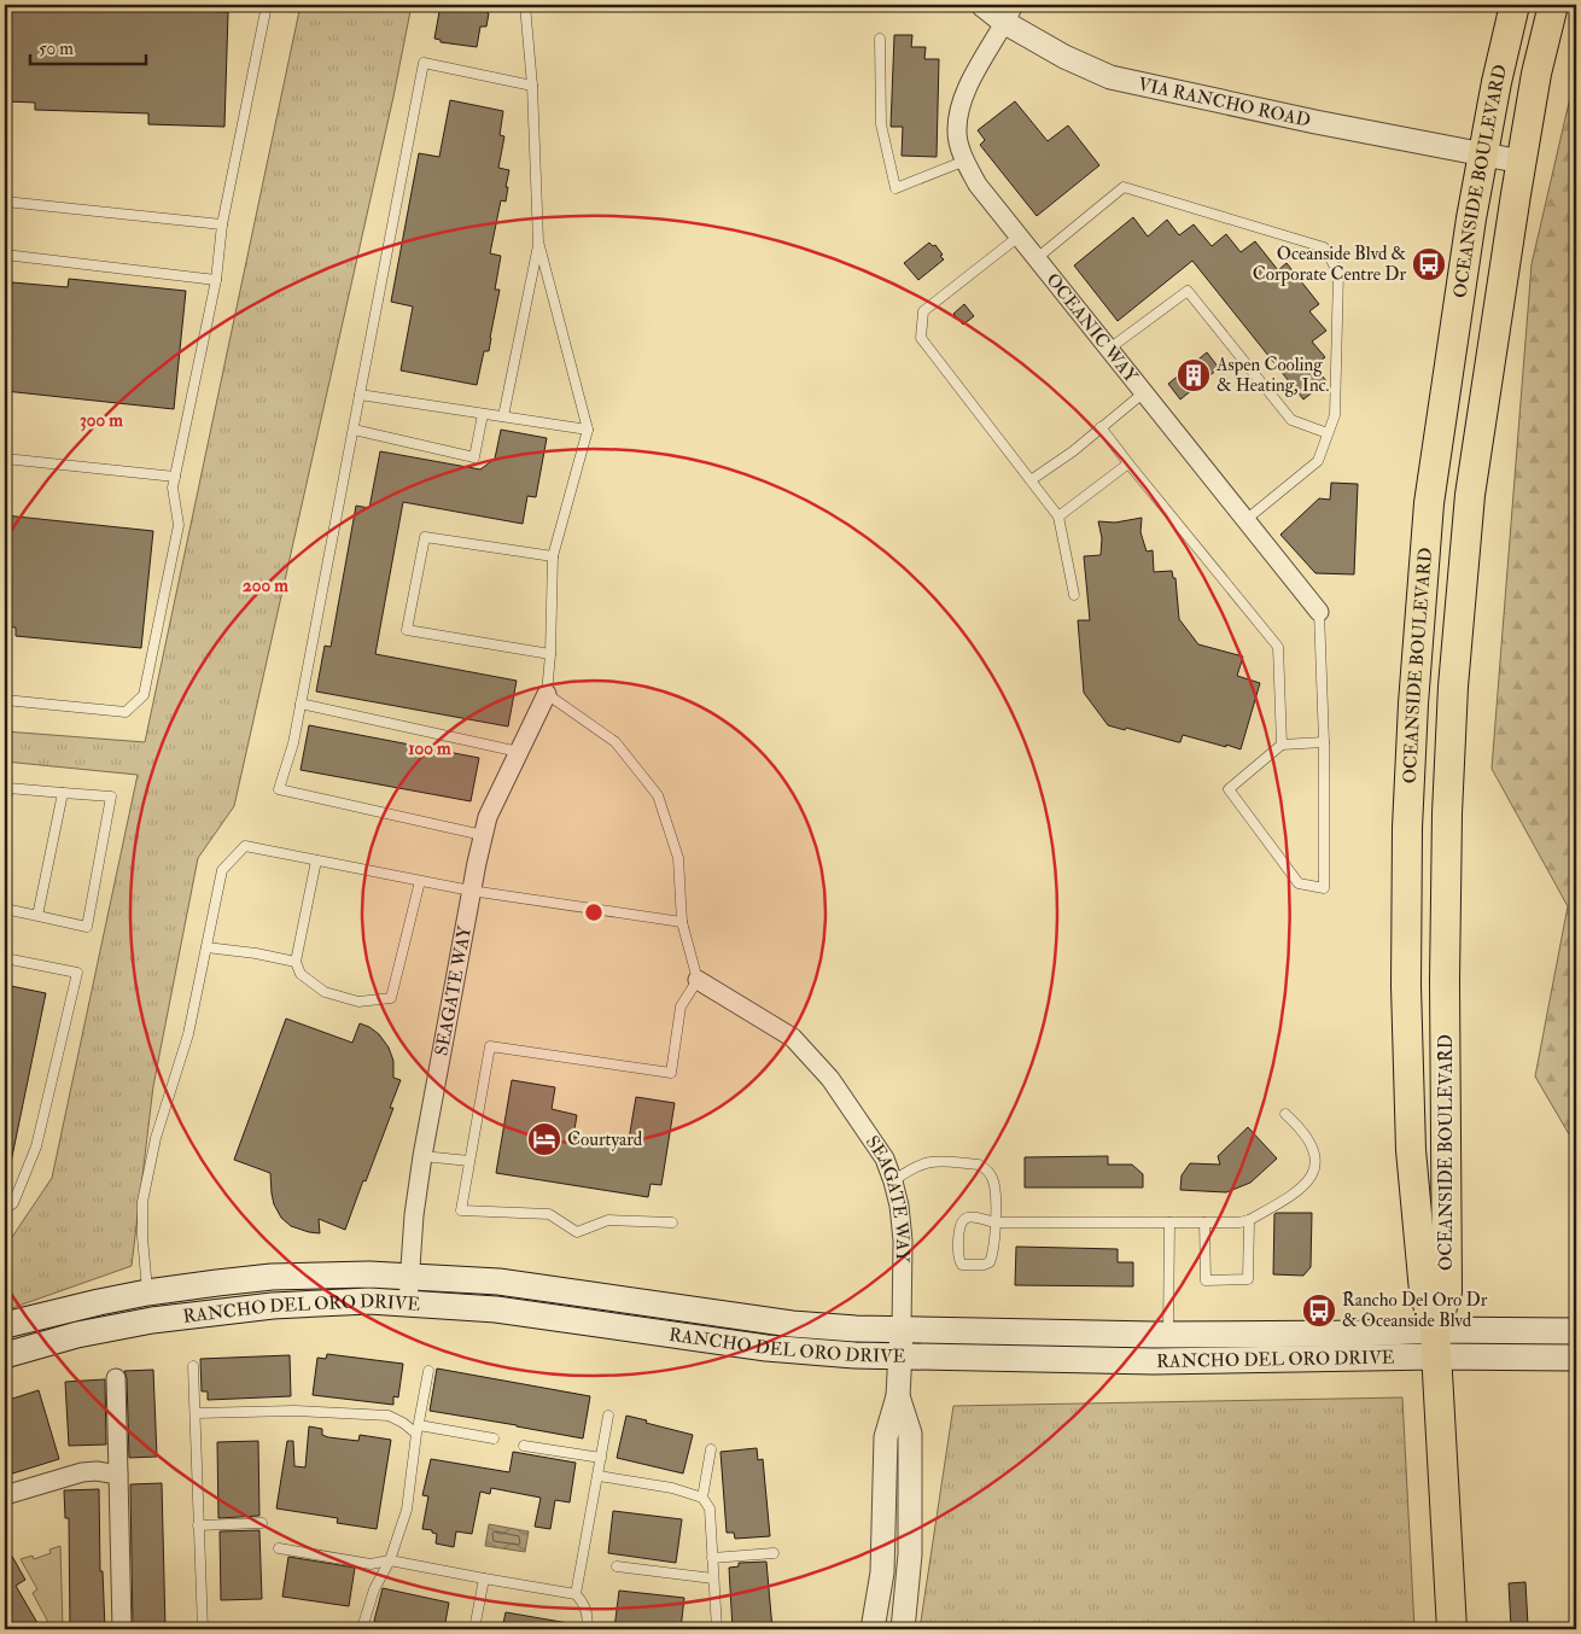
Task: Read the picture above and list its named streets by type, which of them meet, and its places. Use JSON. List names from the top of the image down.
{
  "streets": {
    "main road": ["OCEANSIDE BOULEVARD", "RANCHO DEL ORO DRIVE"],
    "street": ["VIA RANCHO ROAD", "OCEANIC WAY", "SEAGATE WAY"]
  },
  "crossings": [
    ["VIA RANCHO ROAD", "OCEANSIDE BOULEVARD"],
    ["VIA RANCHO ROAD", "OCEANIC WAY"],
    ["OCEANSIDE BOULEVARD", "RANCHO DEL ORO DRIVE"],
    ["SEAGATE WAY", "RANCHO DEL ORO DRIVE"]
  ],
  "places": {
    "bus stop": ["Oceanside Blvd & Corporate Centre Dr", "Rancho Del Oro Dr & Oceanside Blvd"],
    "building": ["Aspen Cooling & Heating, Inc."],
    "hotel": ["Courtyard"]
  },
  "scale_bar": "50 m",
  "rings": ["300 m", "200 m", "100 m"]
}
